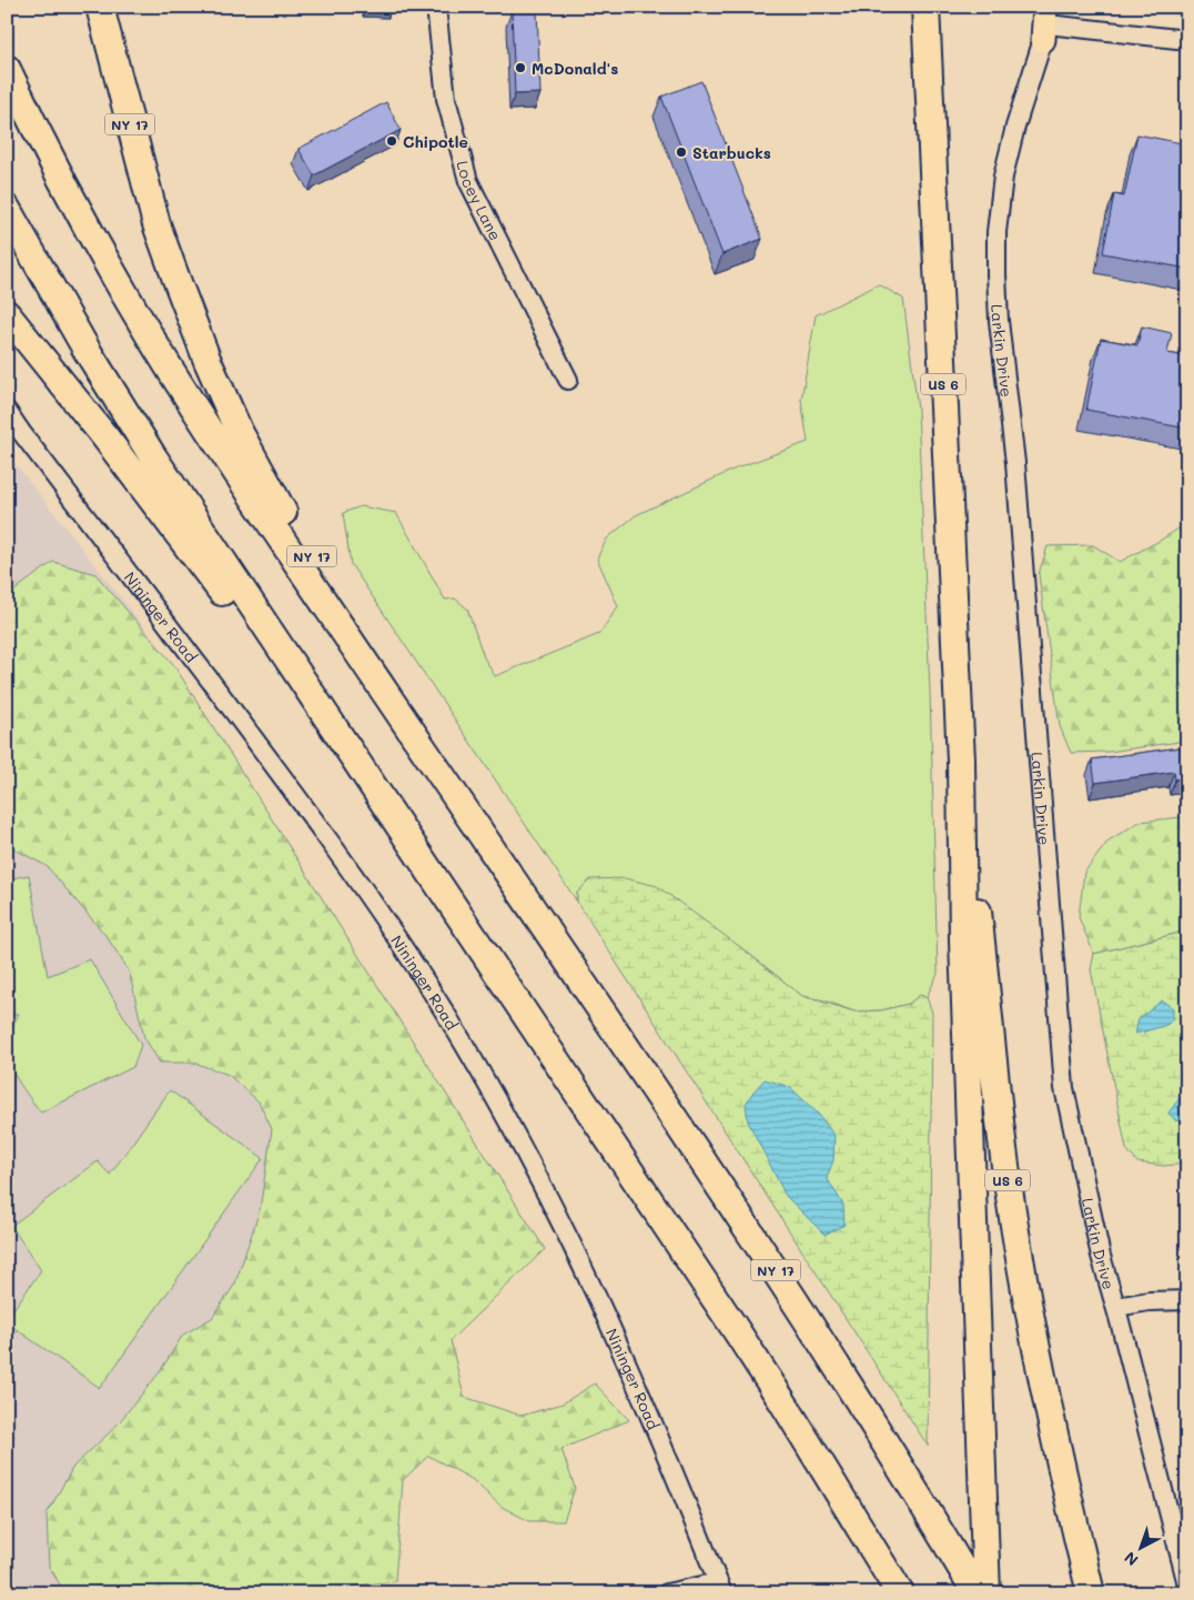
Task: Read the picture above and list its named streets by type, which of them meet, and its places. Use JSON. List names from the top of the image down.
{
  "streets": {
    "highway": ["NY 17", "US 6"],
    "street": ["Locey Lane", "Larkin Drive", "Nininger Road"]
  },
  "places": ["McDonald's", "Chipotle", "Starbucks"],
  "north": "bottom left"
}
